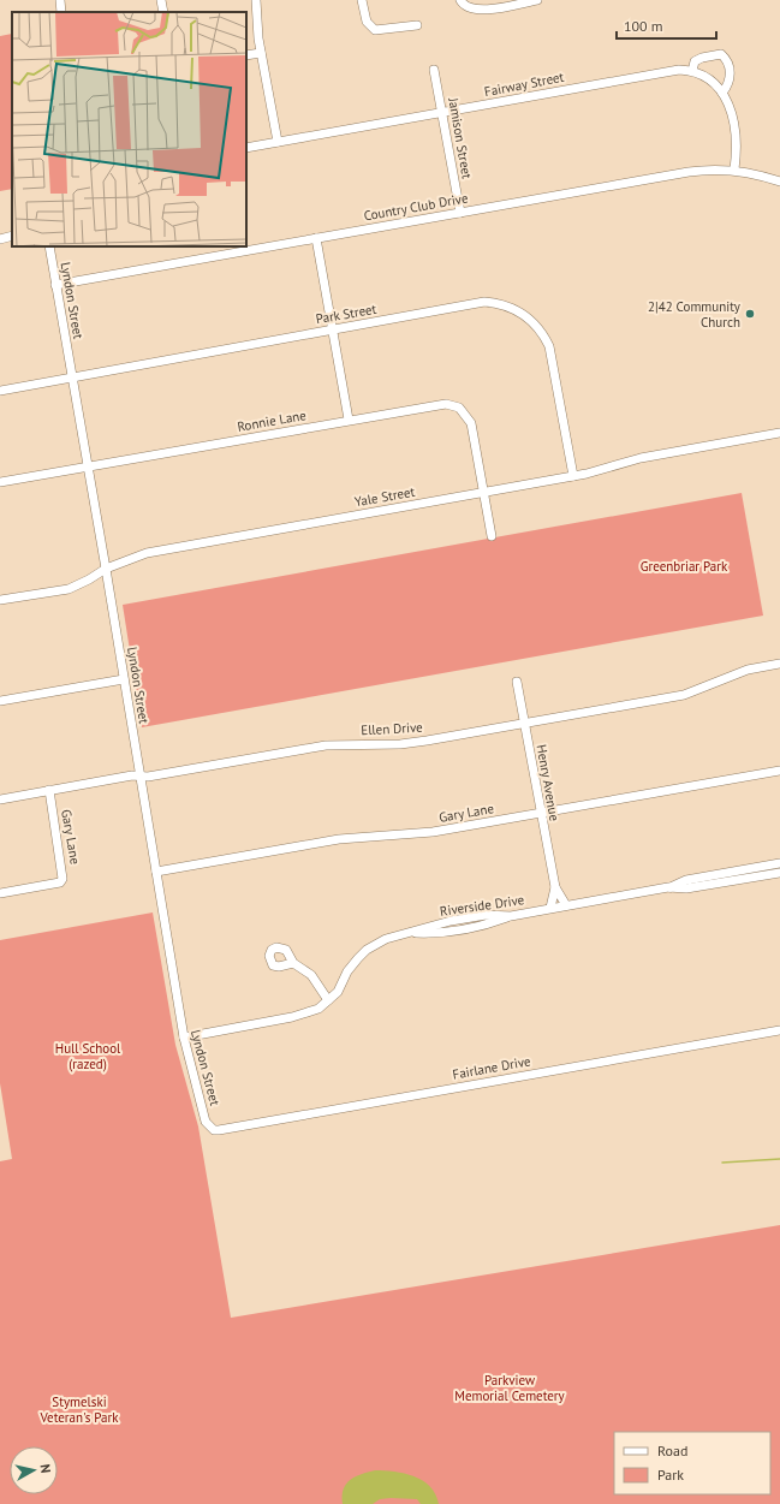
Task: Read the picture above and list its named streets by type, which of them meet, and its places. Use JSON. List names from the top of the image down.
{
  "streets": {
    "street": [
      "Fairway Street",
      "Jamison Street",
      "Country Club Drive",
      "Lyndon Street",
      "Park Street",
      "Ronnie Lane",
      "Yale Street",
      "Ellen Drive",
      "Henry Avenue",
      "Gary Lane",
      "Riverside Drive",
      "Fairlane Drive"
    ]
  },
  "crossings": [
    ["Fairway Street", "Jamison Street"],
    ["Fairway Street", "Country Club Drive"],
    ["Jamison Street", "Country Club Drive"],
    ["Country Club Drive", "Lyndon Street"],
    ["Lyndon Street", "Park Street"],
    ["Lyndon Street", "Ronnie Lane"],
    ["Lyndon Street", "Yale Street"],
    ["Lyndon Street", "Ellen Drive"],
    ["Lyndon Street", "Gary Lane"],
    ["Lyndon Street", "Riverside Drive"],
    ["Lyndon Street", "Fairlane Drive"],
    ["Park Street", "Yale Street"],
    ["Ronnie Lane", "Yale Street"],
    ["Ellen Drive", "Henry Avenue"],
    ["Ellen Drive", "Gary Lane"],
    ["Henry Avenue", "Gary Lane"],
    ["Henry Avenue", "Riverside Drive"]
  ],
  "parks": [
    "Greenbriar Park",
    "Hull School (razed)",
    "Parkview Memorial Cemetery",
    "Stymelski Veteran's Park"
  ],
  "places": ["2|42 Community Church"],
  "legend": ["Road", "Park"],
  "scale_bar": "100 m",
  "north": "right"
}
